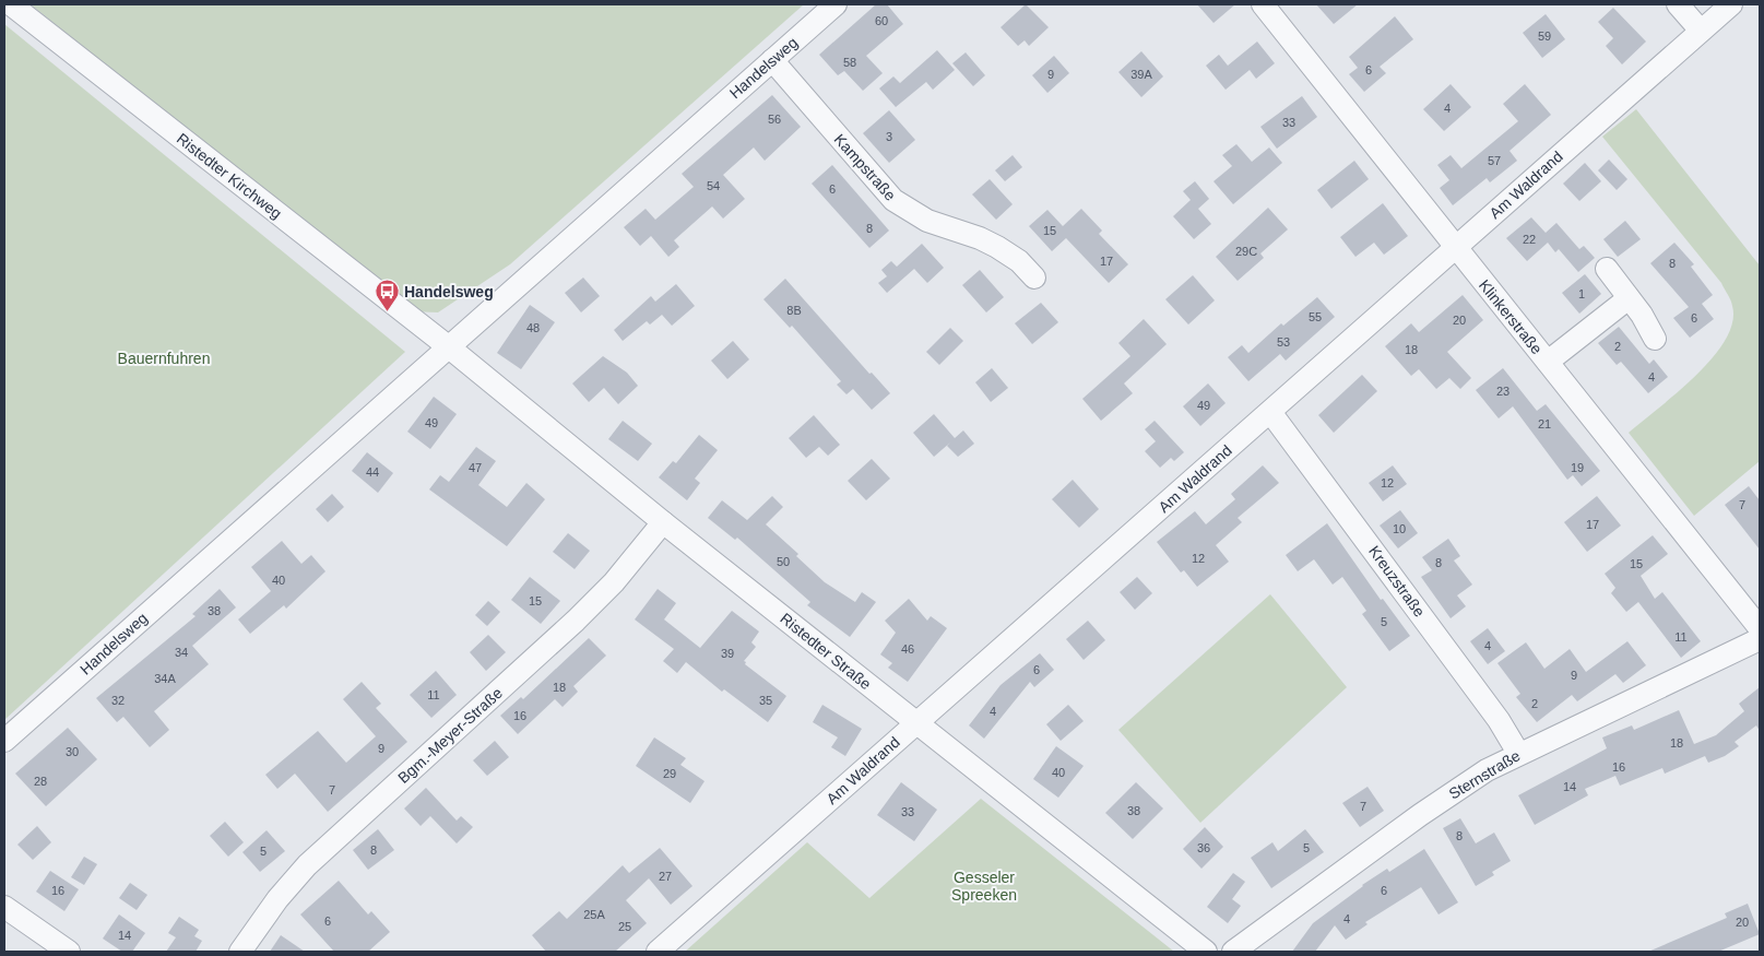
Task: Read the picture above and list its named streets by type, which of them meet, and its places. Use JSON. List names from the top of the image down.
{
  "streets": {
    "street": [
      "Handelsweg",
      "Kampstraße",
      "Ristedter Kirchweg",
      "Am Waldrand",
      "Klinkerstraße",
      "Kreuzstraße",
      "Ristedter Straße",
      "Bgm.-Meyer-Straße",
      "Sternstraße"
    ]
  },
  "crossings": [
    ["Handelsweg", "Kampstraße"],
    ["Handelsweg", "Ristedter Kirchweg"],
    ["Handelsweg", "Ristedter Straße"],
    ["Ristedter Kirchweg", "Ristedter Straße"],
    ["Am Waldrand", "Klinkerstraße"],
    ["Am Waldrand", "Kreuzstraße"],
    ["Am Waldrand", "Ristedter Straße"],
    ["Kreuzstraße", "Sternstraße"],
    ["Ristedter Straße", "Bgm.-Meyer-Straße"]
  ],
  "parks": ["Bauernfuhren", "Gesseler Spreeken"],
  "places": {
    "bus stop": ["Handelsweg"]
  },
  "house_numbers": [
    "60",
    "59",
    "58",
    "6",
    "9",
    "39A",
    "4",
    "56",
    "33",
    "3",
    "57",
    "54",
    "6",
    "8",
    "15",
    "22",
    "29C",
    "17",
    "8",
    "1",
    "8B",
    "55",
    "6",
    "20",
    "48",
    "53",
    "2",
    "18",
    "4",
    "23",
    "49",
    "49",
    "21",
    "47",
    "19",
    "44",
    "12",
    "7",
    "17",
    "10",
    "12",
    "50",
    "8",
    "15",
    "40",
    "15",
    "38",
    "5",
    "11",
    "4",
    "46",
    "34",
    "39",
    "6",
    "9",
    "34A",
    "18",
    "11",
    "32",
    "35",
    "2",
    "4",
    "16",
    "18",
    "9",
    "30",
    "16",
    "40",
    "29",
    "28",
    "14",
    "7",
    "7",
    "38",
    "33",
    "8",
    "36",
    "5",
    "8",
    "5",
    "27",
    "16",
    "6",
    "25A",
    "4",
    "6",
    "20",
    "25",
    "14"
  ]
}
